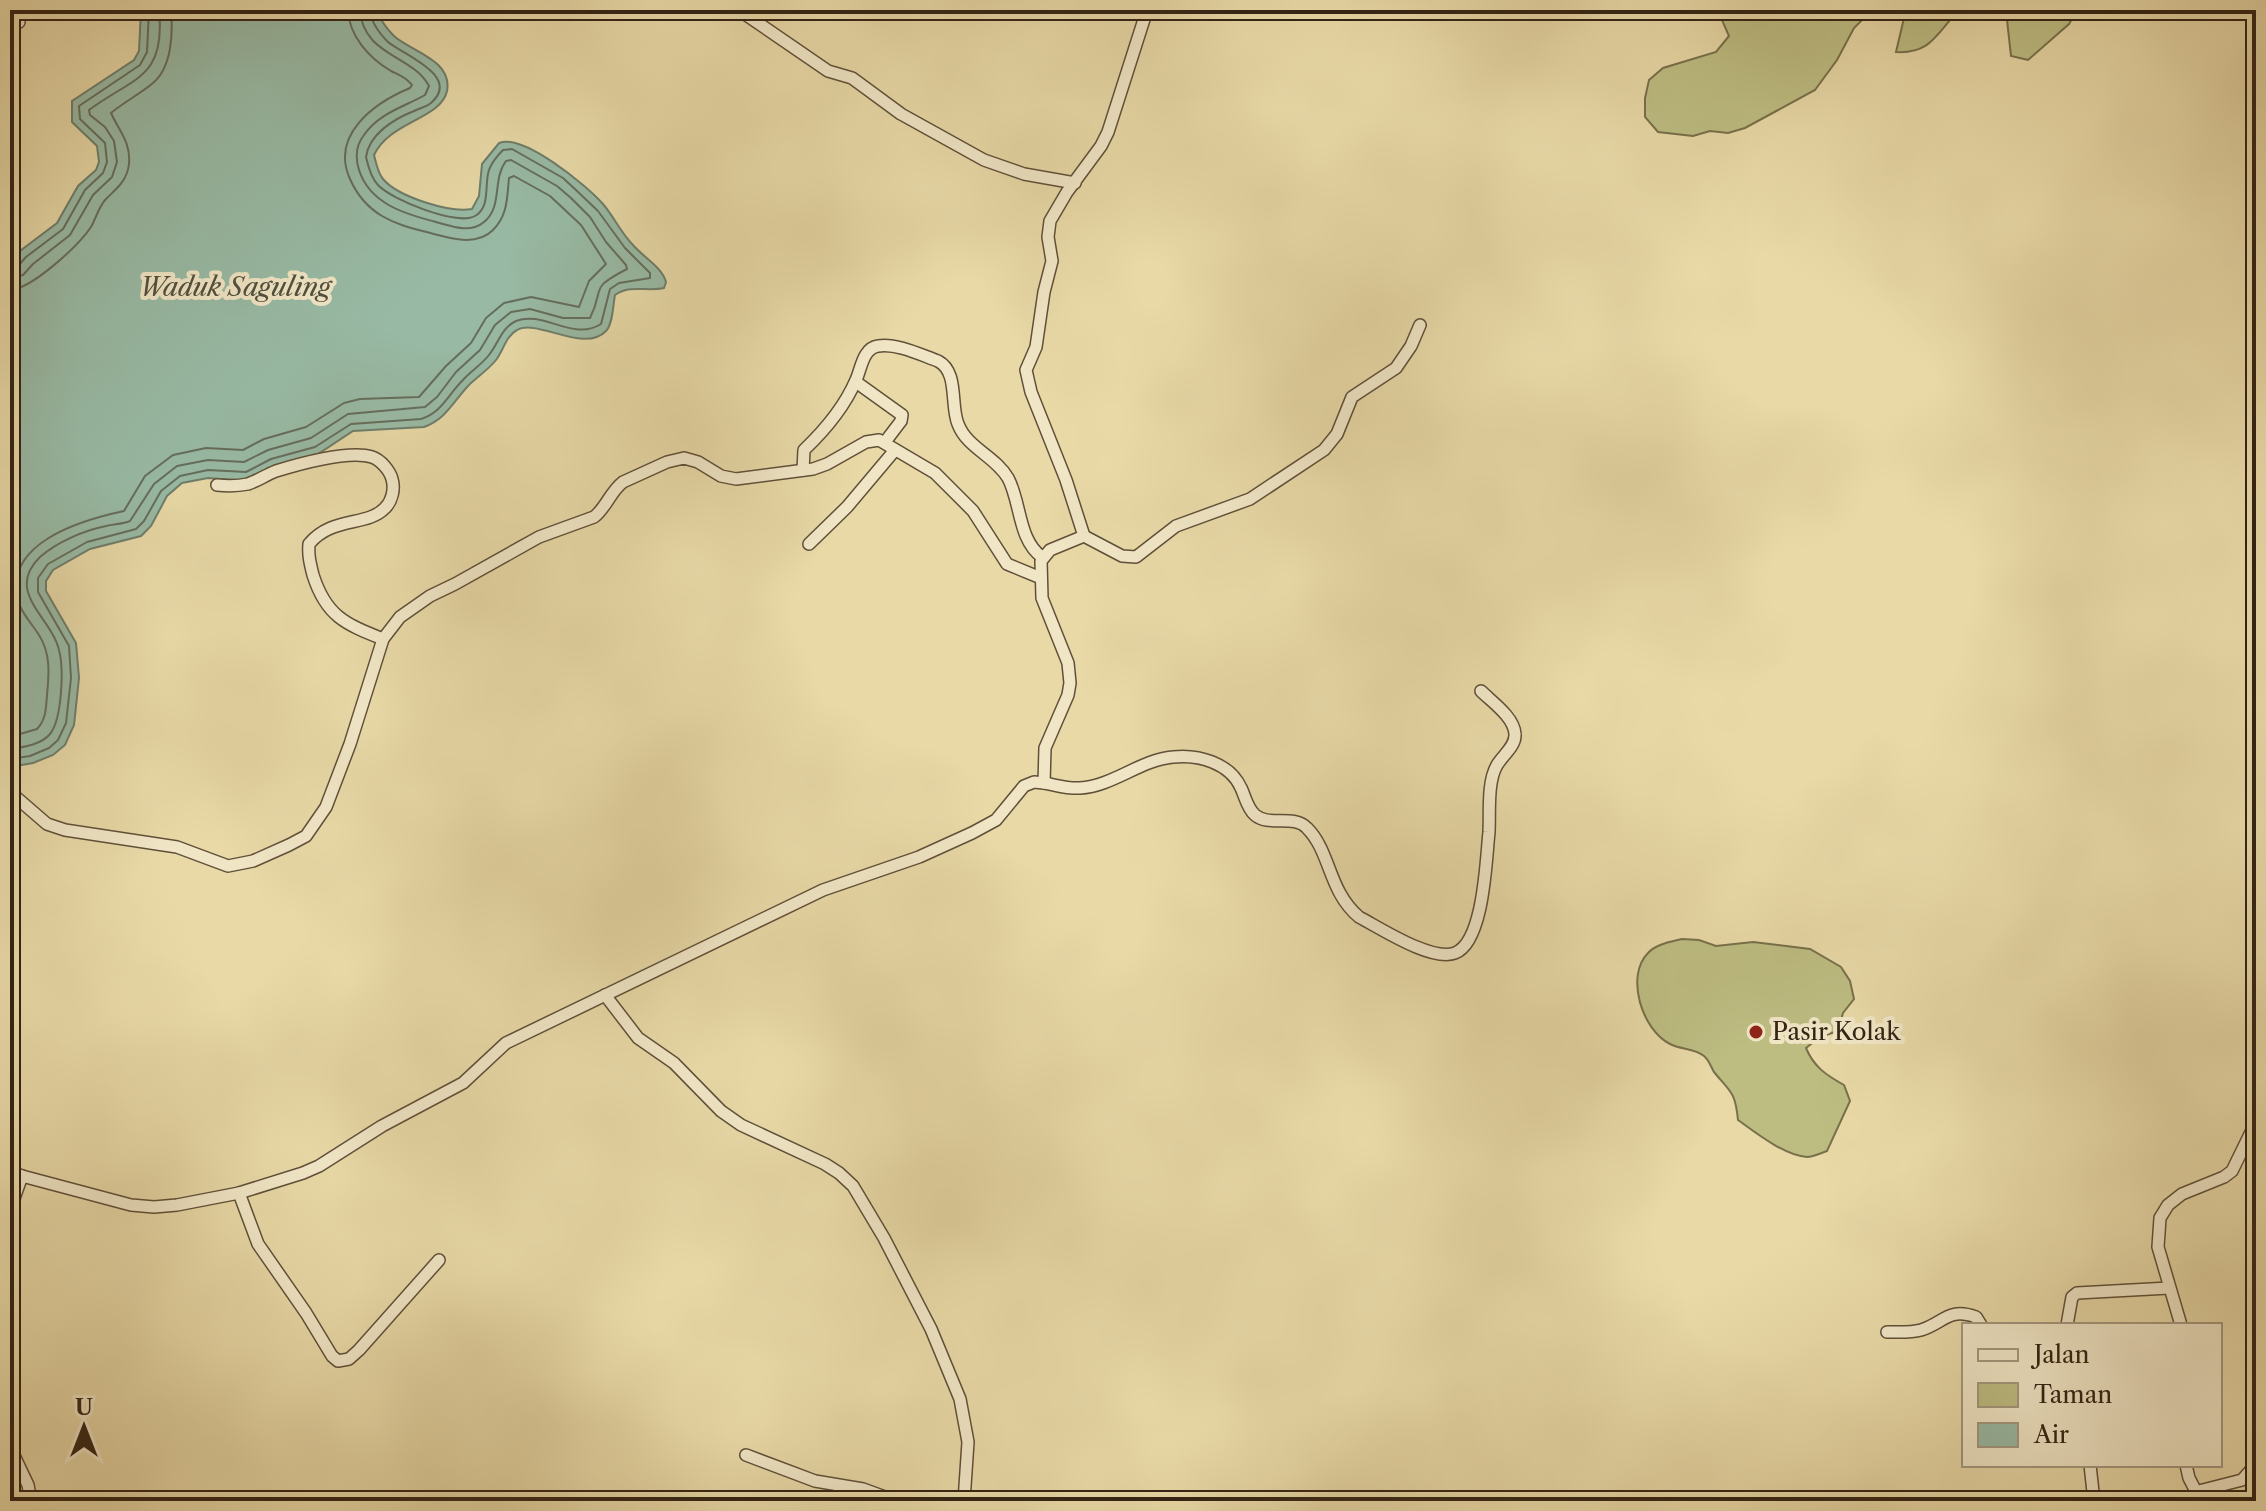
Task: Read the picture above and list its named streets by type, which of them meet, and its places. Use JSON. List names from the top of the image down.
{
  "water": ["Waduk Saguling"],
  "places": ["Pasir Kolak"],
  "legend": ["Jalan", "Taman", "Air"],
  "north": "top"
}
